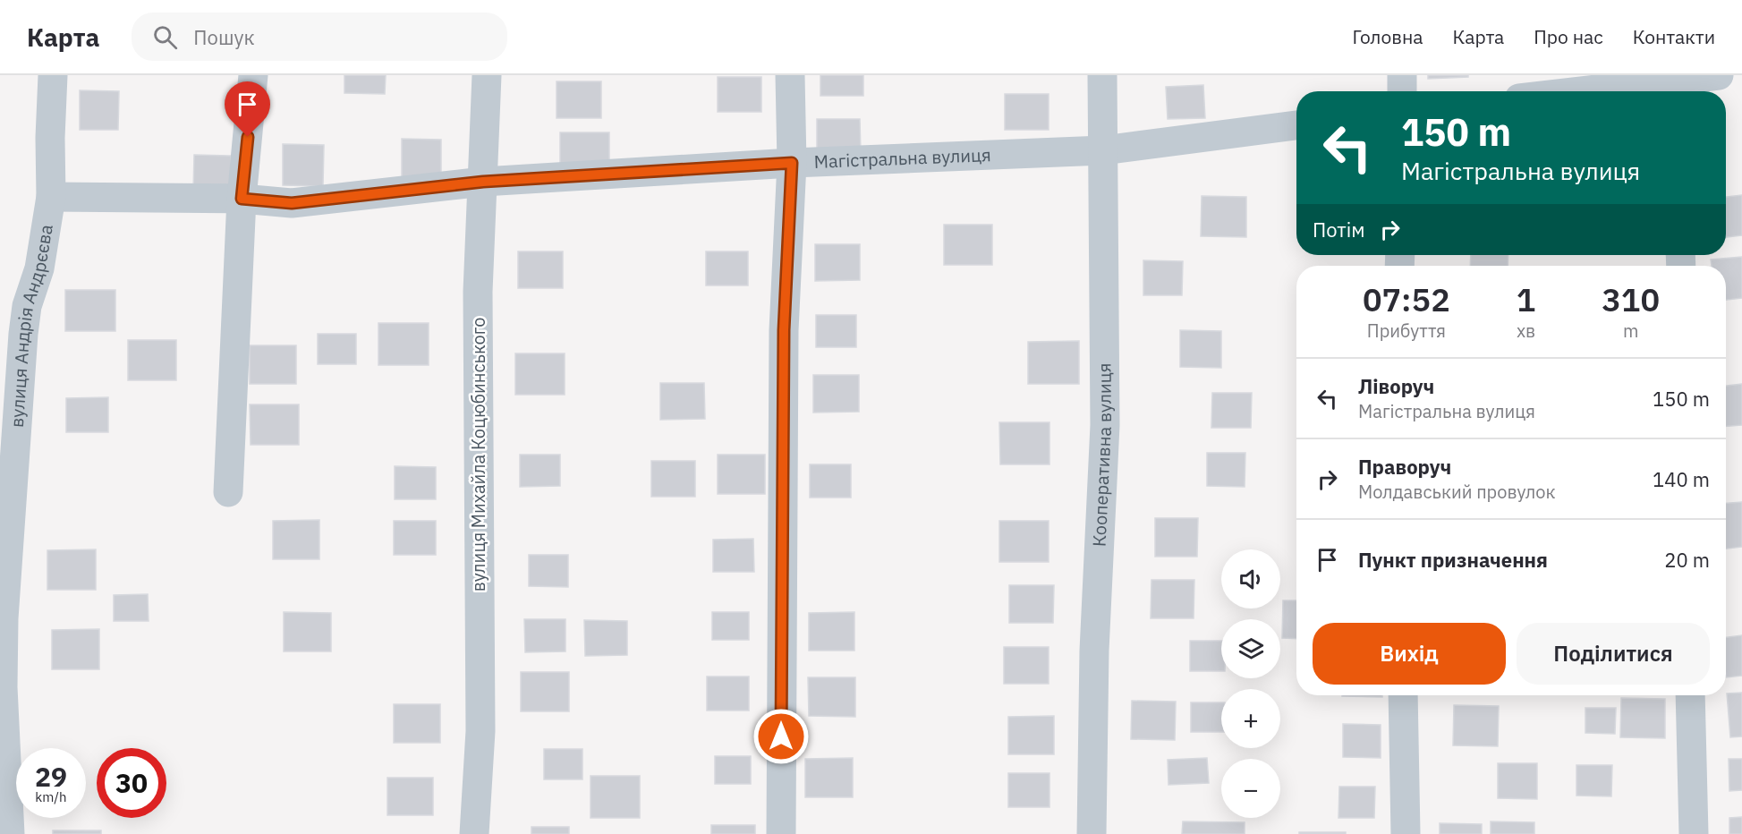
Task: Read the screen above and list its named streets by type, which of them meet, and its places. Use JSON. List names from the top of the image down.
{
  "streets": {
    "street": [
      "Магістральна вулиця",
      "вулиця Андрія Андрєєва",
      "вулиця Михайла Коцюбинського",
      "Кооперативна вулиця"
    ]
  },
  "crossings": [
    ["Магістральна вулиця", "вулиця Андрія Андрєєва"],
    ["Магістральна вулиця", "вулиця Михайла Коцюбинського"],
    ["Магістральна вулиця", "Кооперативна вулиця"]
  ],
  "page": {
    "header": "Карта",
    "search": "Пошук",
    "nav": [
      "Головна",
      "Карта",
      "Про нас",
      "Контакти"
    ],
    "turn": ["150 m", "Магістральна вулиця"],
    "then": "Потім",
    "eta": [
      "07:52",
      "Прибуття",
      "1",
      "хв",
      "310",
      "m"
    ],
    "list": [
      {
        "name": "Ліворуч",
        "note": "Магістральна вулиця",
        "value": "150 m"
      },
      {
        "name": "Праворуч",
        "note": "Молдавський провулок",
        "value": "140 m"
      },
      {
        "name": "Пункт призначення",
        "value": "20 m"
      }
    ],
    "map_buttons": ["+", "−"],
    "buttons": ["Вихід", "Поділитися"],
    "speed": "29 km/h",
    "limit": "30"
  }
}
